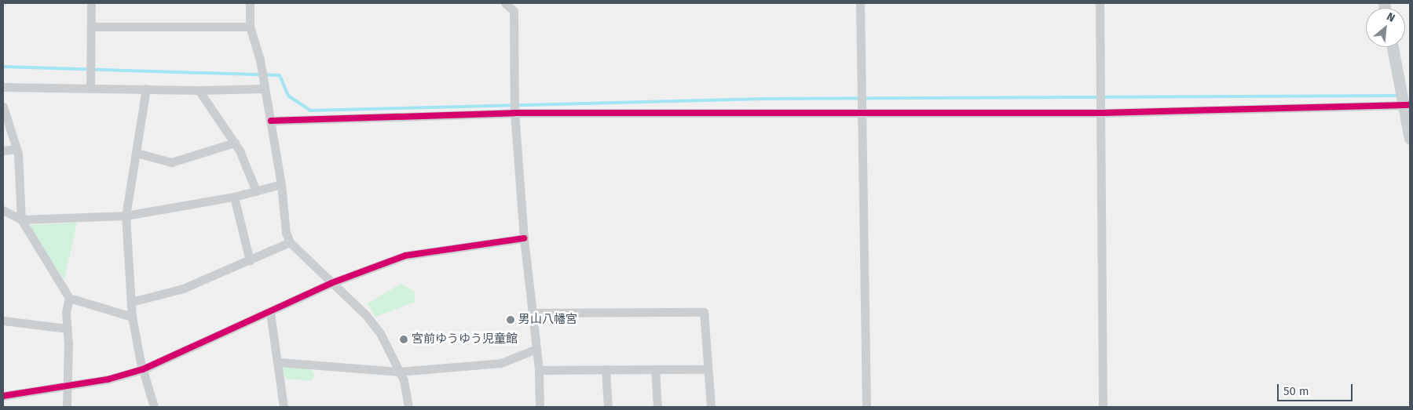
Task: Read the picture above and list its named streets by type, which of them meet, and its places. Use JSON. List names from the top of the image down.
{
  "places": ["男山八幡宮", "宮前ゆうゆう児童館"],
  "scale_bar": "50 m",
  "north": "top right"
}
